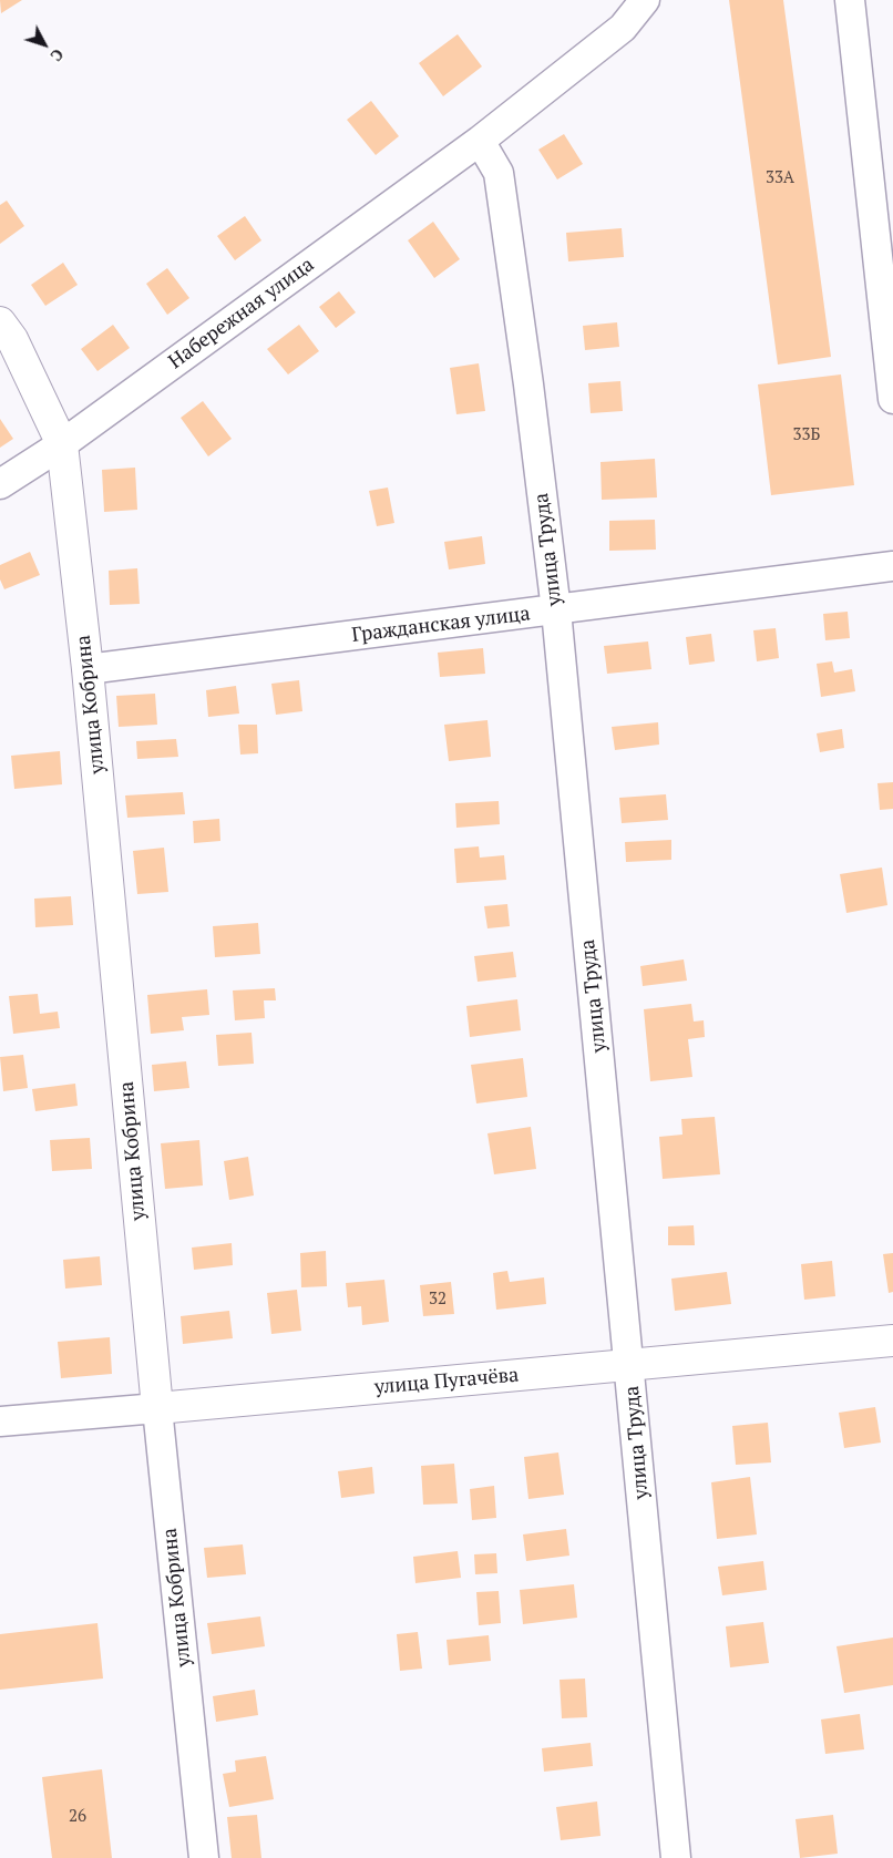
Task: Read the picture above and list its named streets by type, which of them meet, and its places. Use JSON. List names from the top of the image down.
{
  "streets": {
    "main road": ["улица Кобрина", "улица Пугачёва"],
    "street": ["Набережная улица", "улица Труда", "Гражданская улица"]
  },
  "crossings": [
    ["Набережная улица", "улица Труда"],
    ["Набережная улица", "улица Кобрина"],
    ["улица Труда", "Гражданская улица"],
    ["улица Труда", "улица Пугачёва"],
    ["Гражданская улица", "улица Кобрина"],
    ["улица Кобрина", "улица Пугачёва"]
  ],
  "house_numbers": [
    "33А",
    "33Б",
    "32",
    "26"
  ],
  "north": "bottom right"
}
